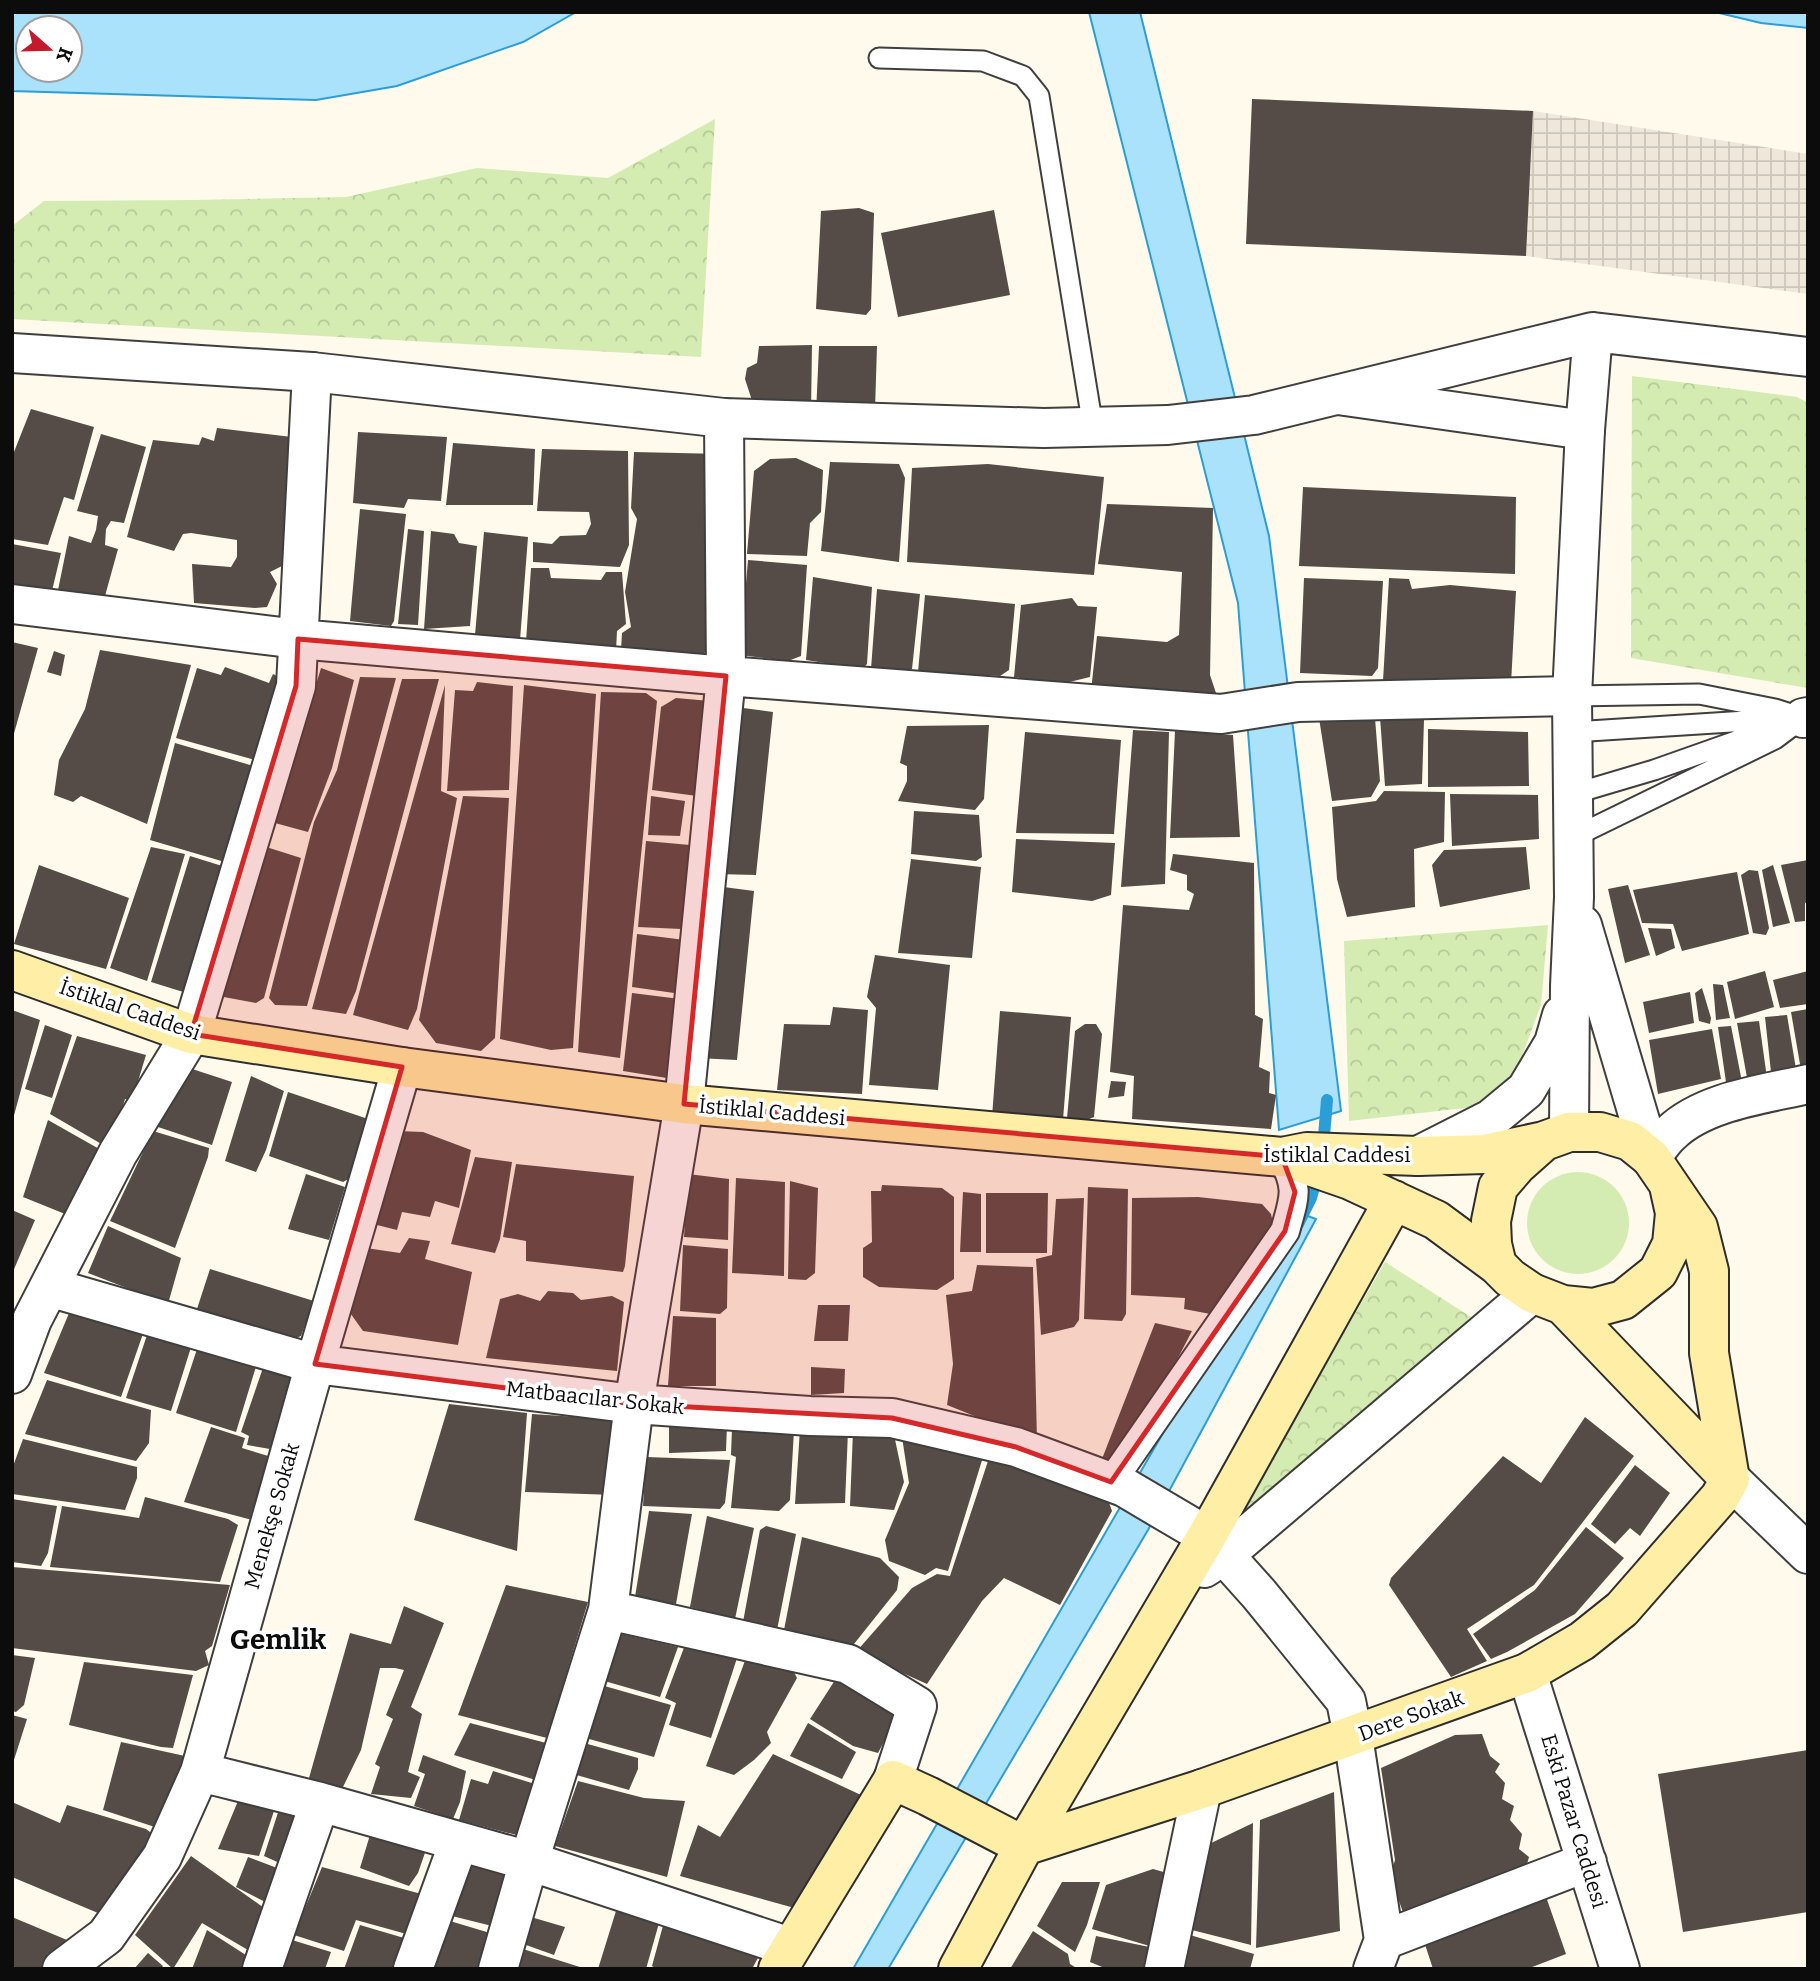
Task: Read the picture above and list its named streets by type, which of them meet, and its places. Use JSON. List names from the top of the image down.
{
  "streets": {
    "main road": ["İstiklal Caddesi", "Dere Sokak"],
    "street": ["Matbaacılar Sokak", "Menekşe Sokak", "Eski Pazar Caddesi"]
  },
  "crossings": [
    ["İstiklal Caddesi", "Menekşe Sokak"],
    ["Matbaacılar Sokak", "Menekşe Sokak"],
    ["Matbaacılar Sokak", "Dere Sokak"],
    ["Dere Sokak", "Eski Pazar Caddesi"]
  ],
  "districts": ["Gemlik"],
  "north": "right"
}
